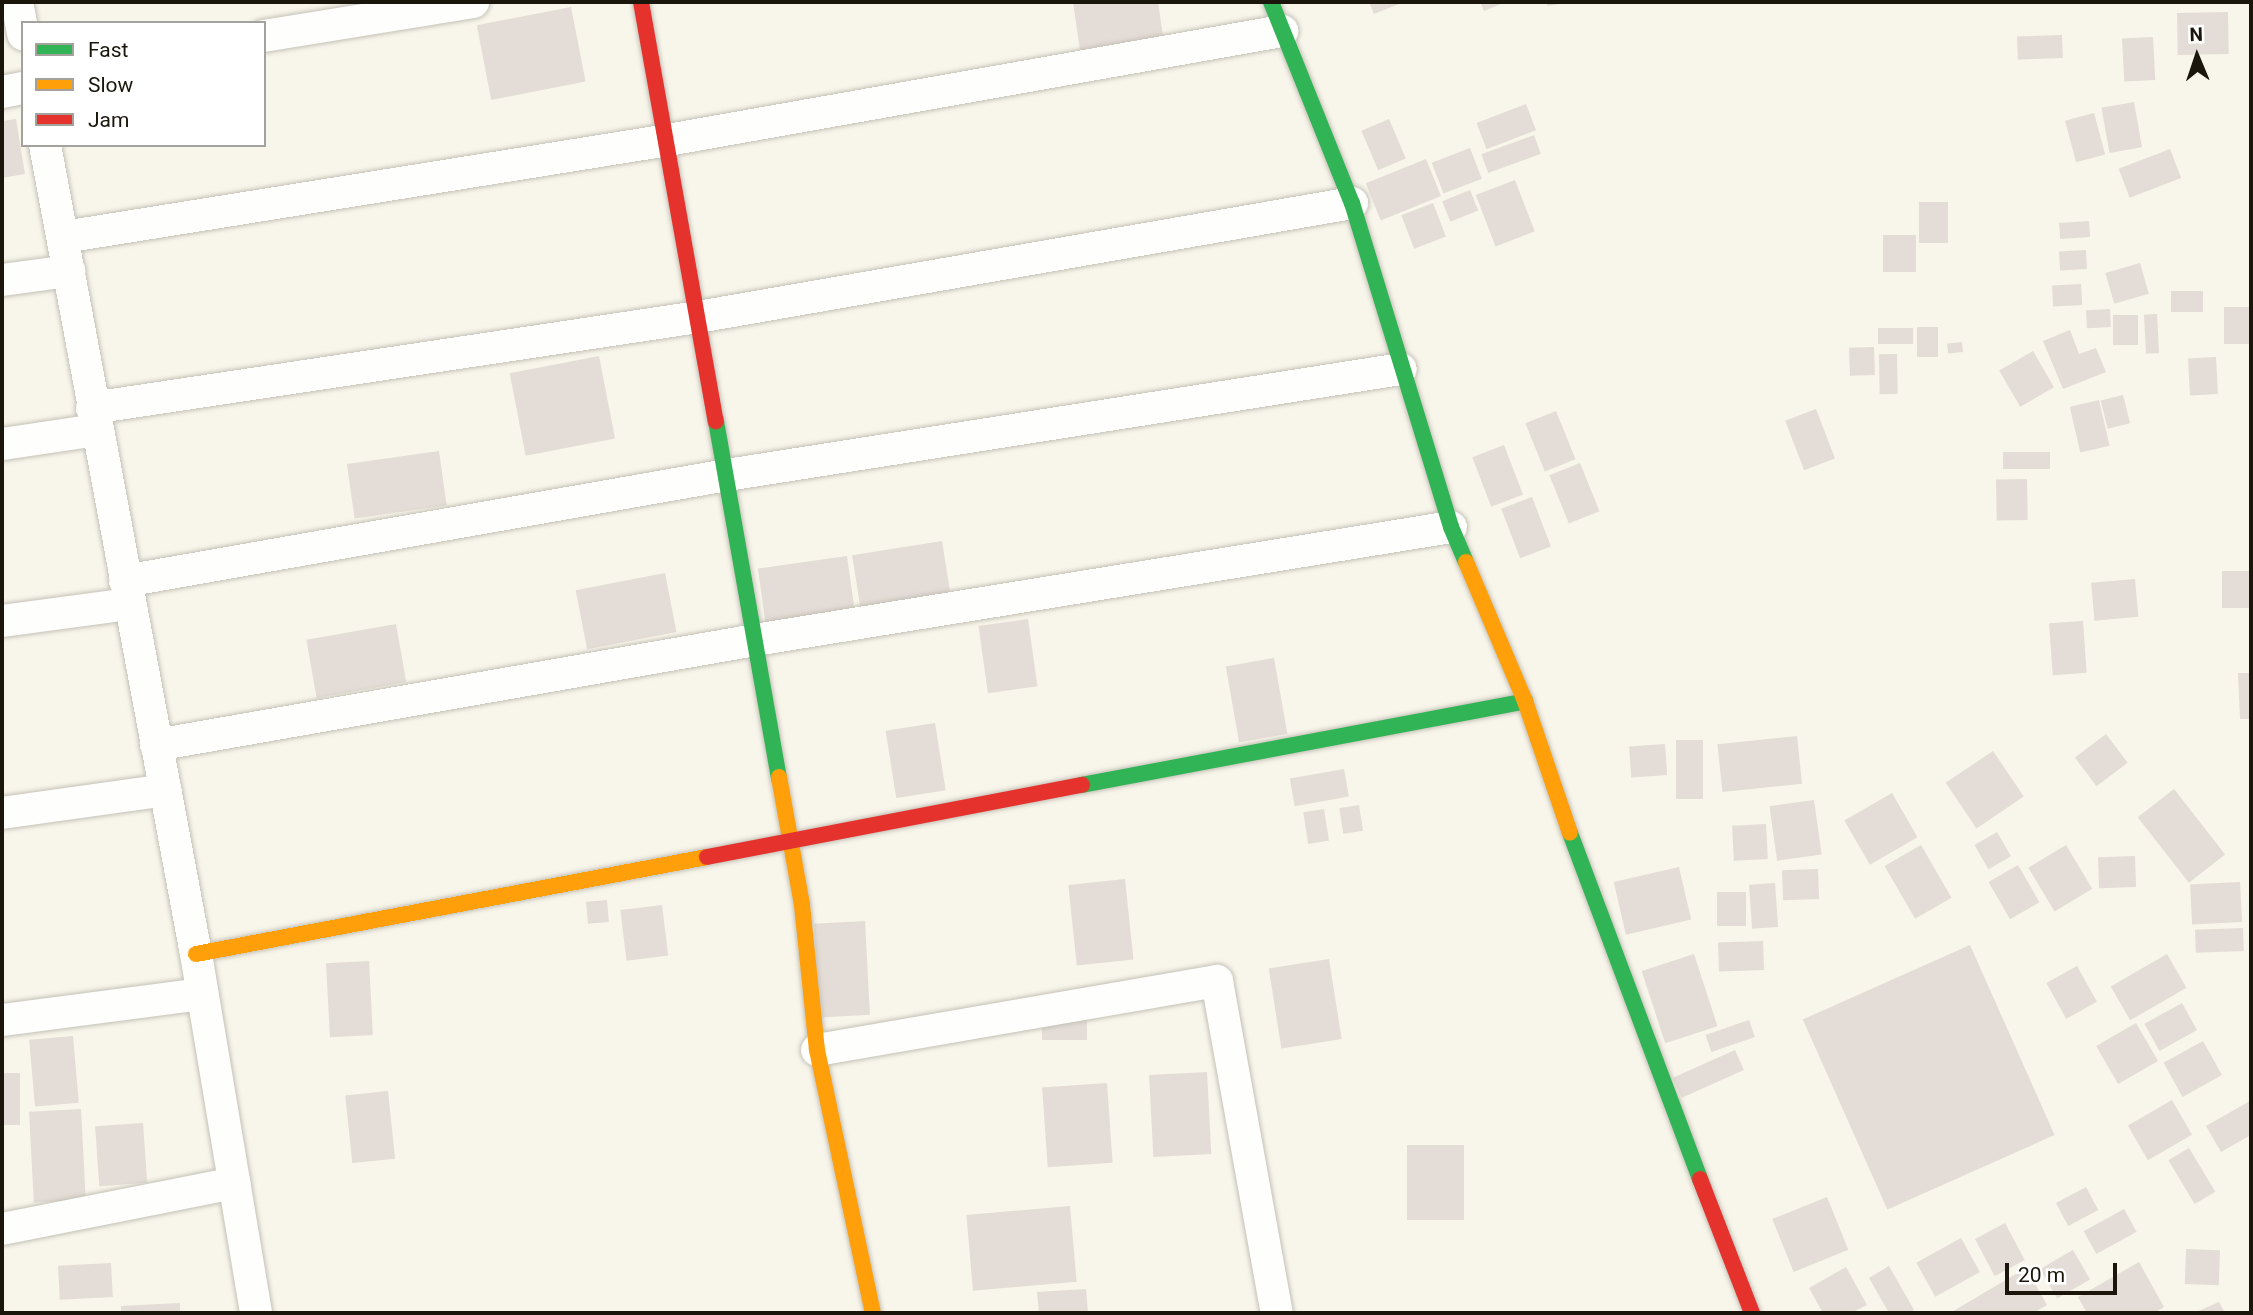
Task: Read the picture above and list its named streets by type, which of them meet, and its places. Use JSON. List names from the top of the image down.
{
  "legend": ["Fast", "Slow", "Jam"],
  "scale_bar": "20 m",
  "north": "top"
}
